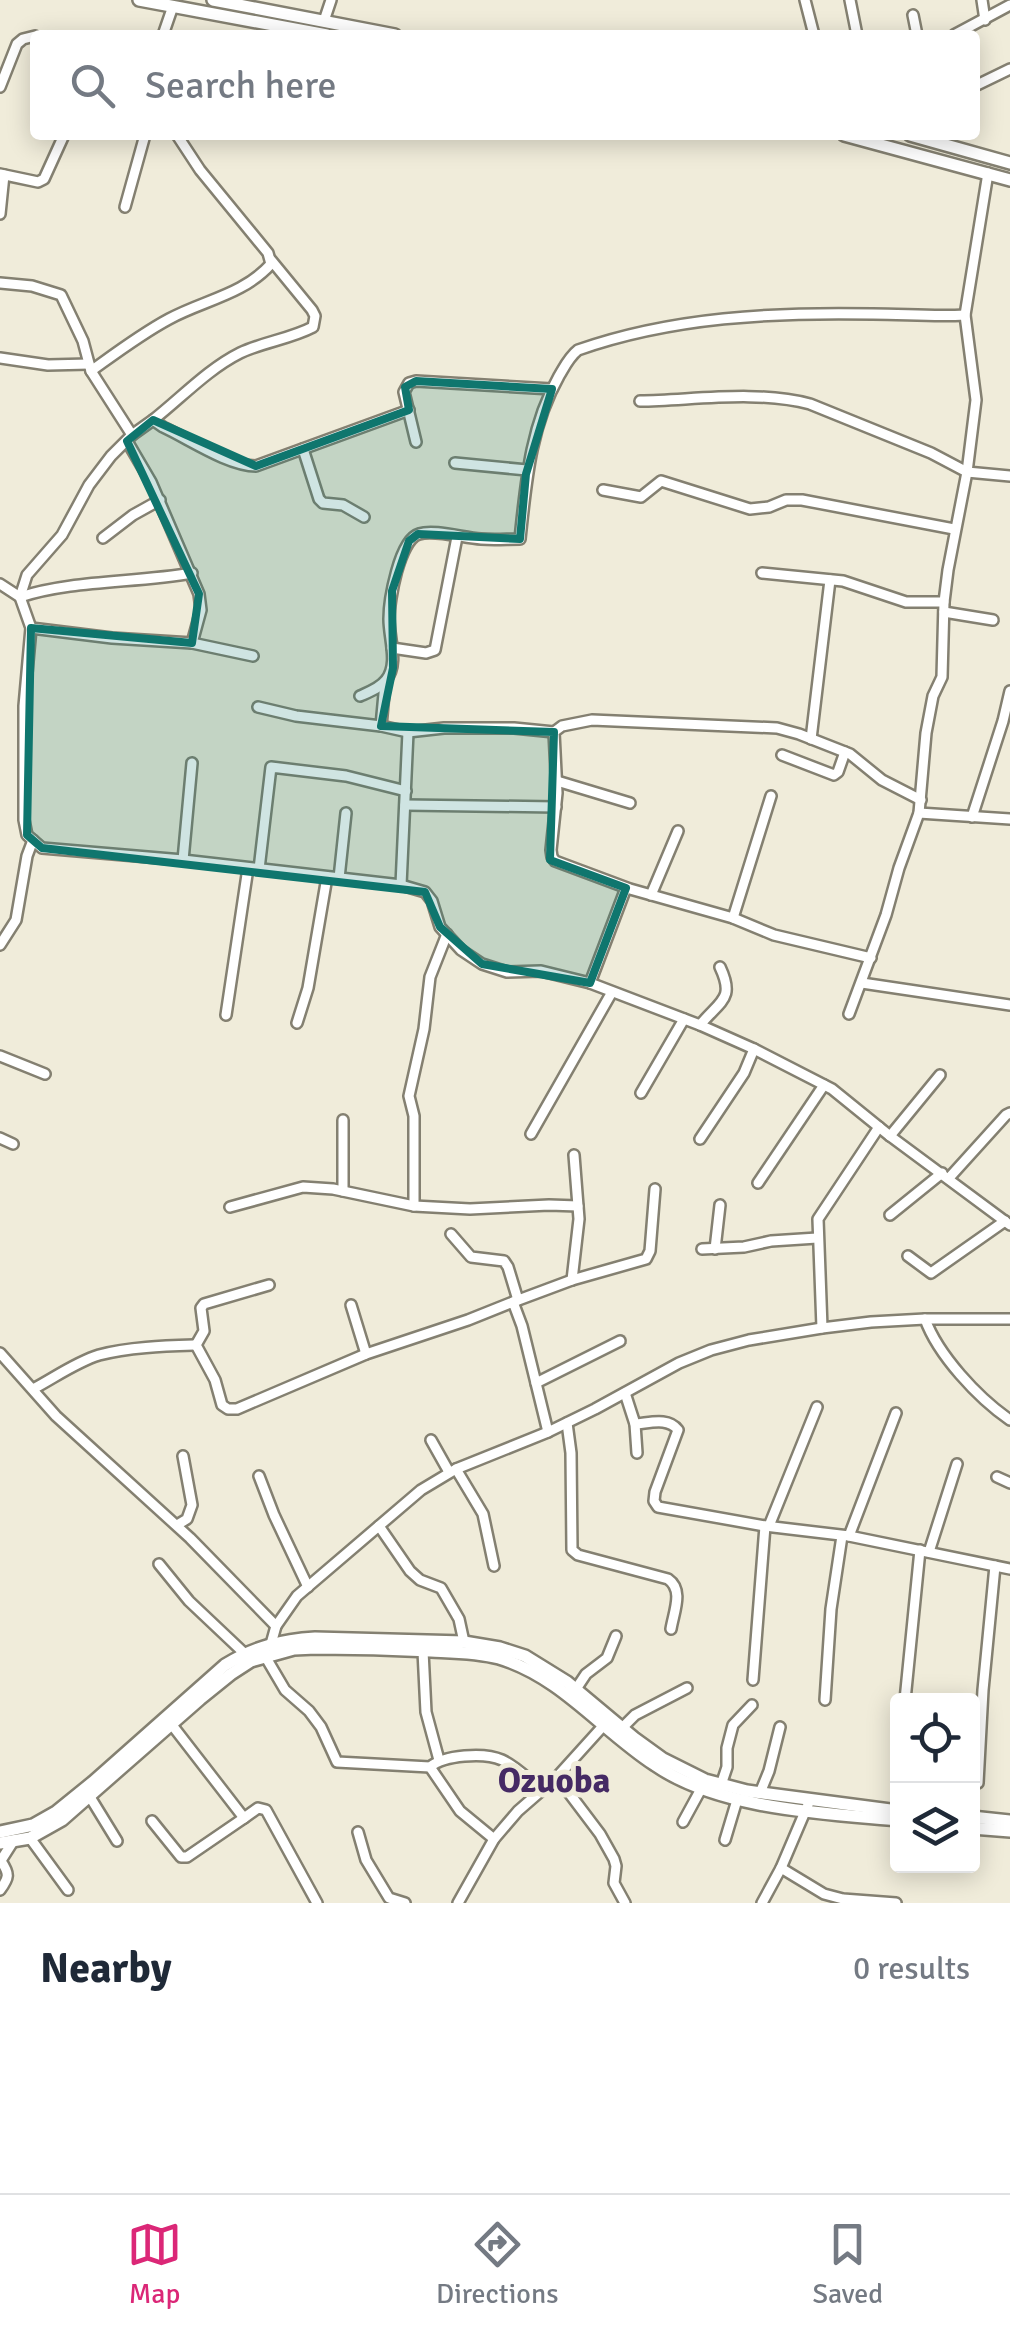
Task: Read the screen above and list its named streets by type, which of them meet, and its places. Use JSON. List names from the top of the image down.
{
  "districts": ["Ozuoba"],
  "page": {
    "search": "Search here",
    "heading": ["Nearby", "0 results"],
    "nav": ["Map", "Directions", "Saved"]
  }
}
